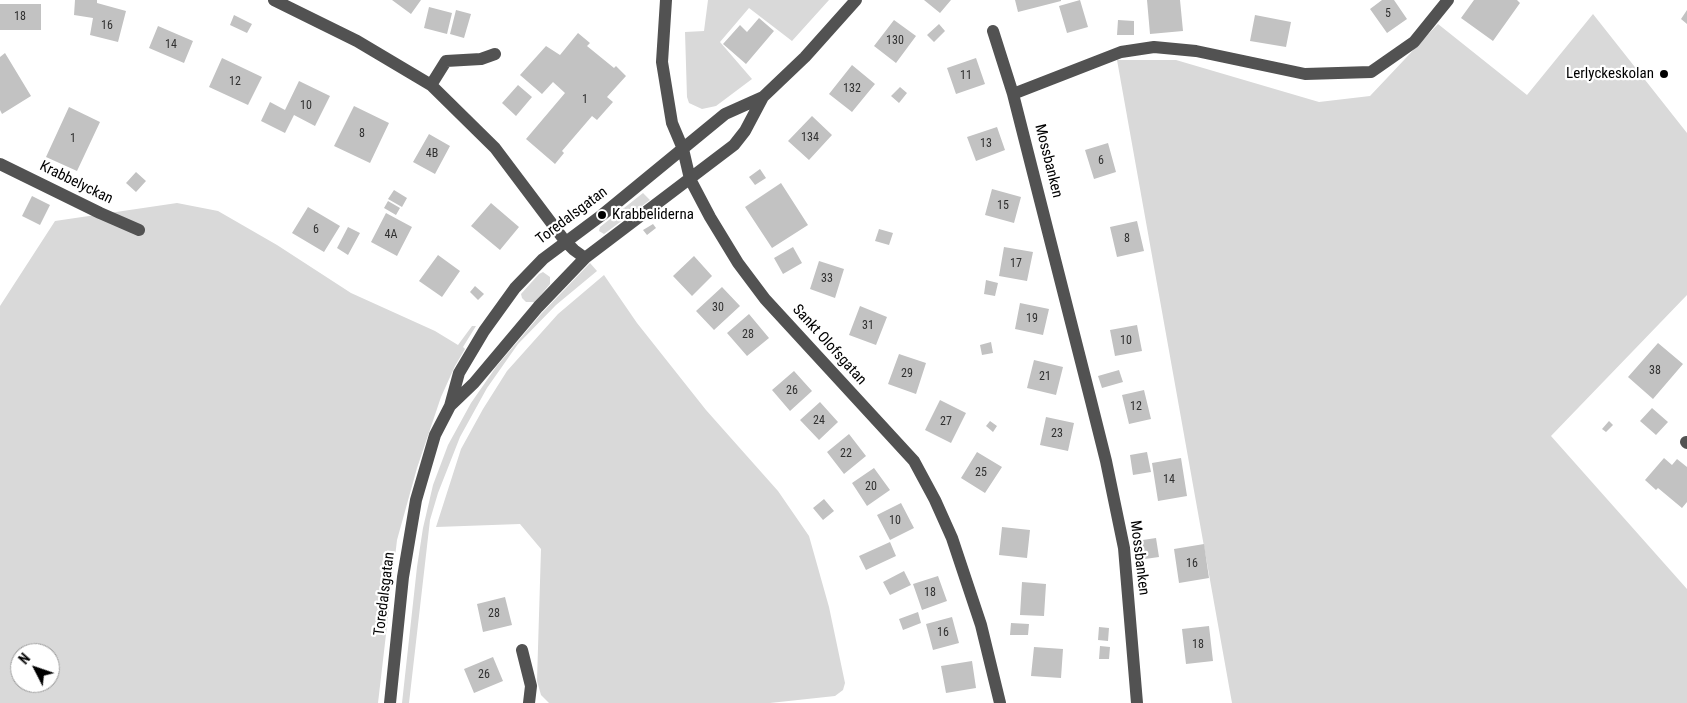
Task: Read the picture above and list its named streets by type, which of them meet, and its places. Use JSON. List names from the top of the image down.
{
  "streets": {
    "street": [
      "Mossbanken",
      "Krabbelyckan",
      "Toredalsgatan",
      "Sankt Olofsgatan"
    ]
  },
  "crossings": [
    ["Toredalsgatan", "Sankt Olofsgatan"]
  ],
  "places": ["Lerlyckeskolan", "Krabbeliderna"],
  "house_numbers": [
    "5",
    "18",
    "16",
    "130",
    "14",
    "11",
    "12",
    "132",
    "1",
    "10",
    "8",
    "134",
    "1",
    "13",
    "4B",
    "6",
    "15",
    "6",
    "4A",
    "8",
    "17",
    "33",
    "30",
    "19",
    "31",
    "28",
    "10",
    "38",
    "29",
    "21",
    "26",
    "12",
    "24",
    "27",
    "23",
    "22",
    "25",
    "14",
    "20",
    "10",
    "16",
    "18",
    "28",
    "16",
    "18",
    "26"
  ],
  "north": "top left"
}
